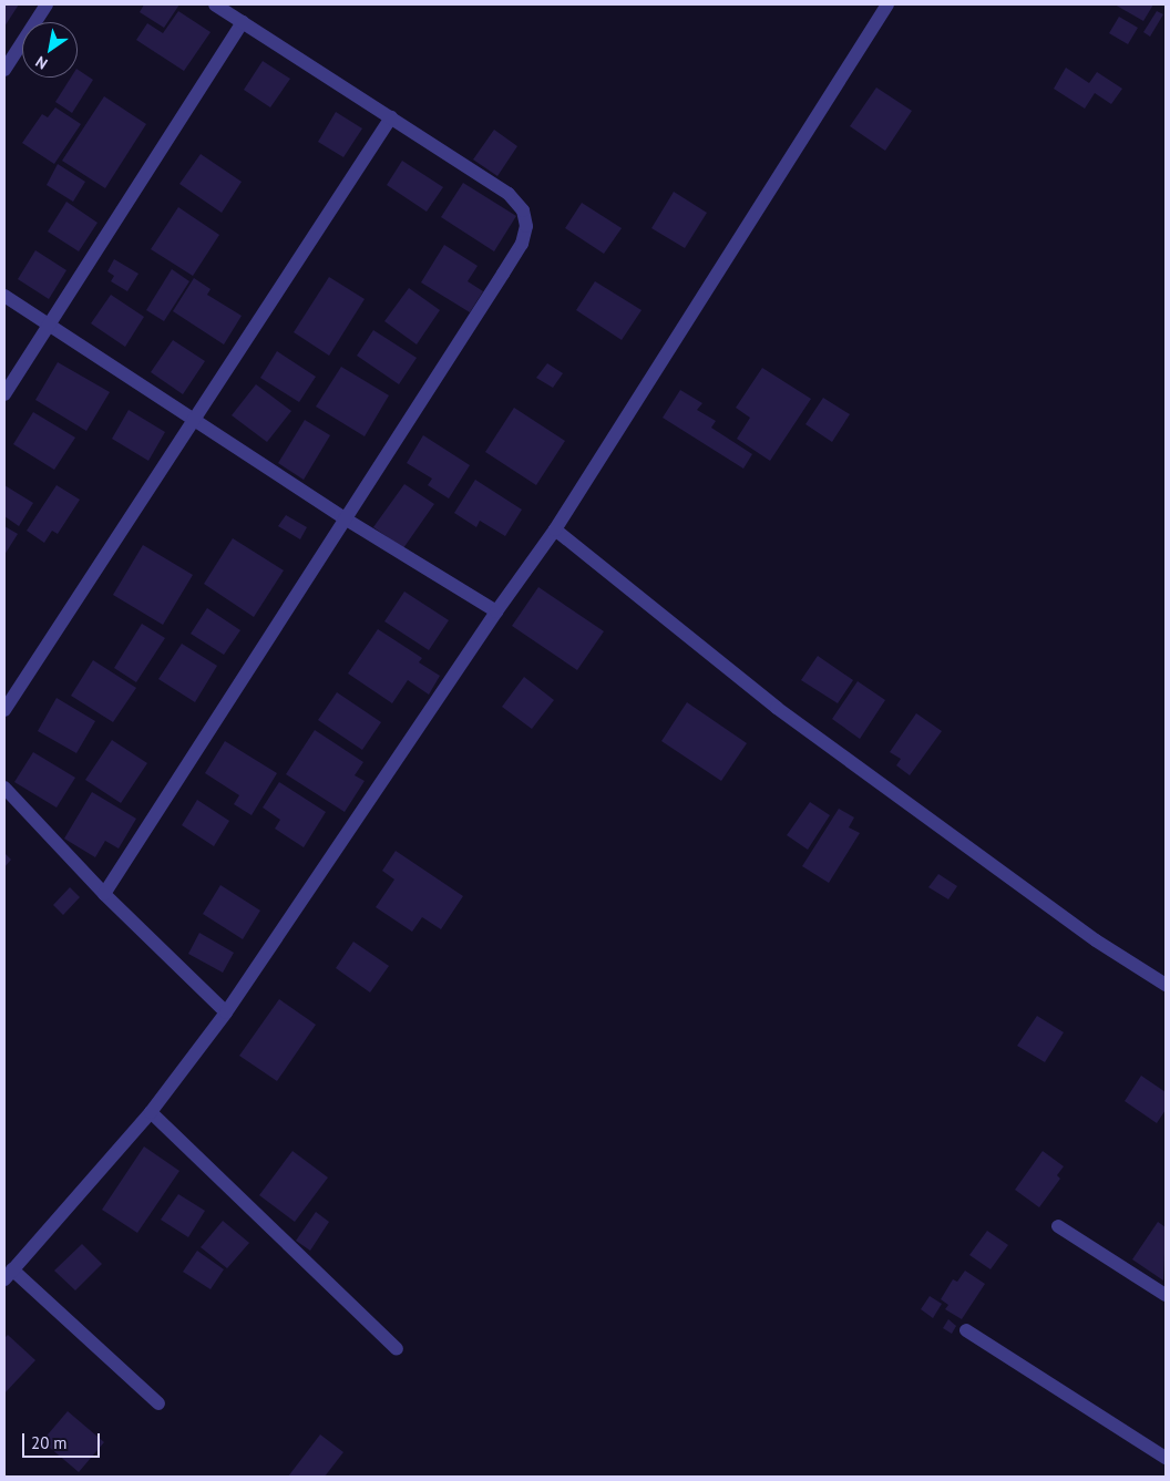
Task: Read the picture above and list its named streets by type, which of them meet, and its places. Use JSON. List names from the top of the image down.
{
  "scale_bar": "20 m",
  "north": "bottom left"
}
